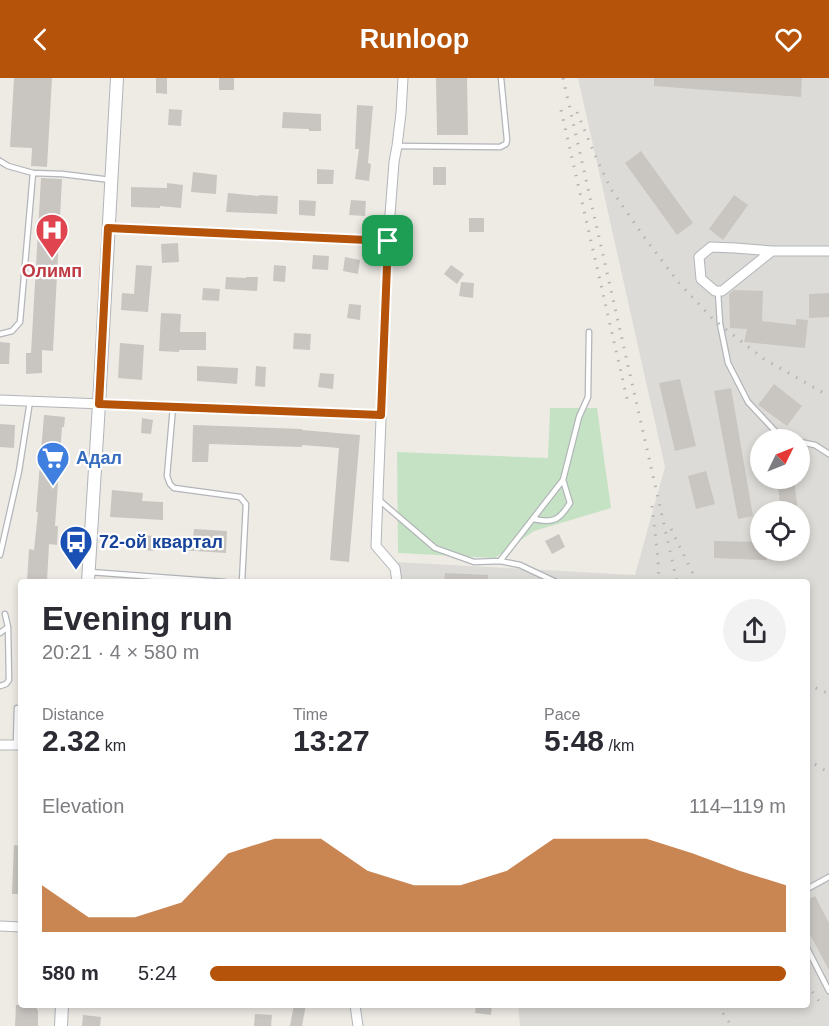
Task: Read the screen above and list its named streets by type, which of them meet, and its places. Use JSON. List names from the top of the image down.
{
  "places": {
    "hospital": ["Олимп"],
    "supermarket": ["Адал"],
    "bus stop": ["72-ой квартал"]
  },
  "north": "top right",
  "page": {
    "header": "Runloop",
    "heading": ["Evening run", "20:21 · 4 × 580 m"],
    "stats": [
      ["Distance", "2.32 km"],
      ["Time", "13:27"],
      ["Pace", "5:48 /km"]
    ],
    "chart": ["Elevation", "114–119 m"],
    "list": [
      {
        "name": "580 m",
        "note": "5:24"
      }
    ]
  }
}
